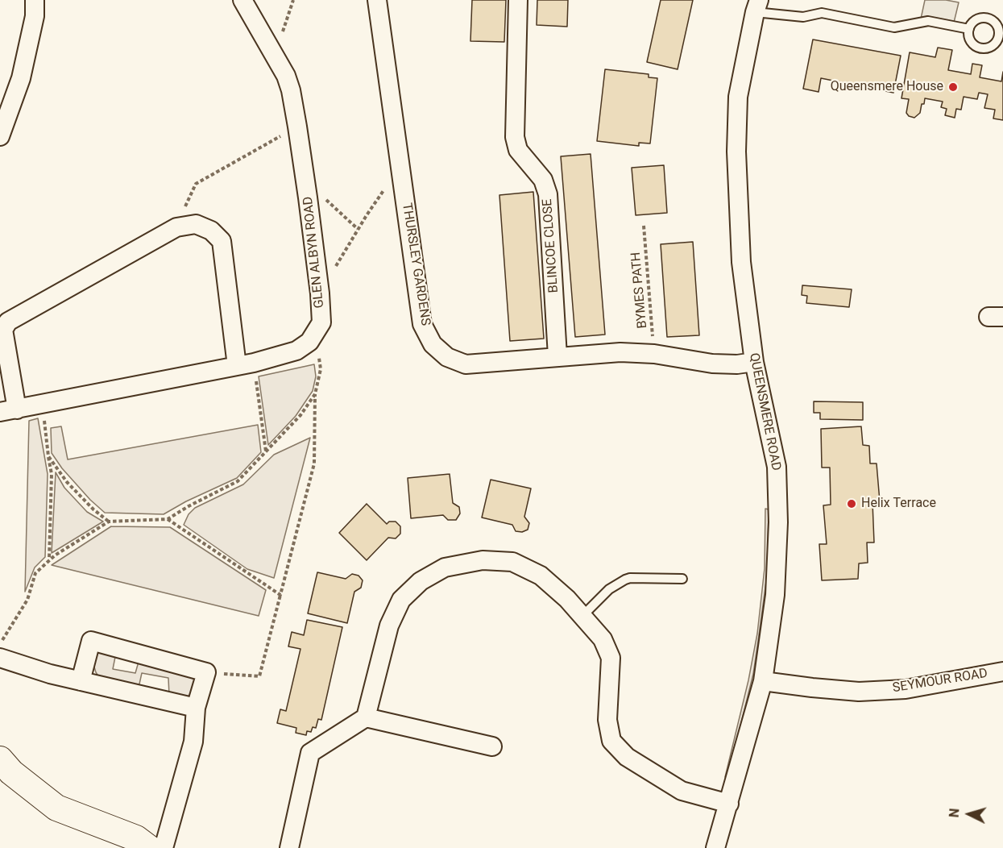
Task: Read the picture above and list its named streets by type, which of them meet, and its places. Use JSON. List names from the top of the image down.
{
  "streets": {
    "street": [
      "BLINCOE CLOSE",
      "GLEN ALBYN ROAD",
      "THURSLEY GARDENS",
      "QUEENSMERE ROAD",
      "SEYMOUR ROAD"
    ],
    "path": ["BYMES PATH"]
  },
  "crossings": [
    ["BLINCOE CLOSE", "THURSLEY GARDENS"],
    ["THURSLEY GARDENS", "BYMES PATH"],
    ["THURSLEY GARDENS", "QUEENSMERE ROAD"],
    ["QUEENSMERE ROAD", "SEYMOUR ROAD"]
  ],
  "places": ["Queensmere House", "Helix Terrace"],
  "north": "left"
}
